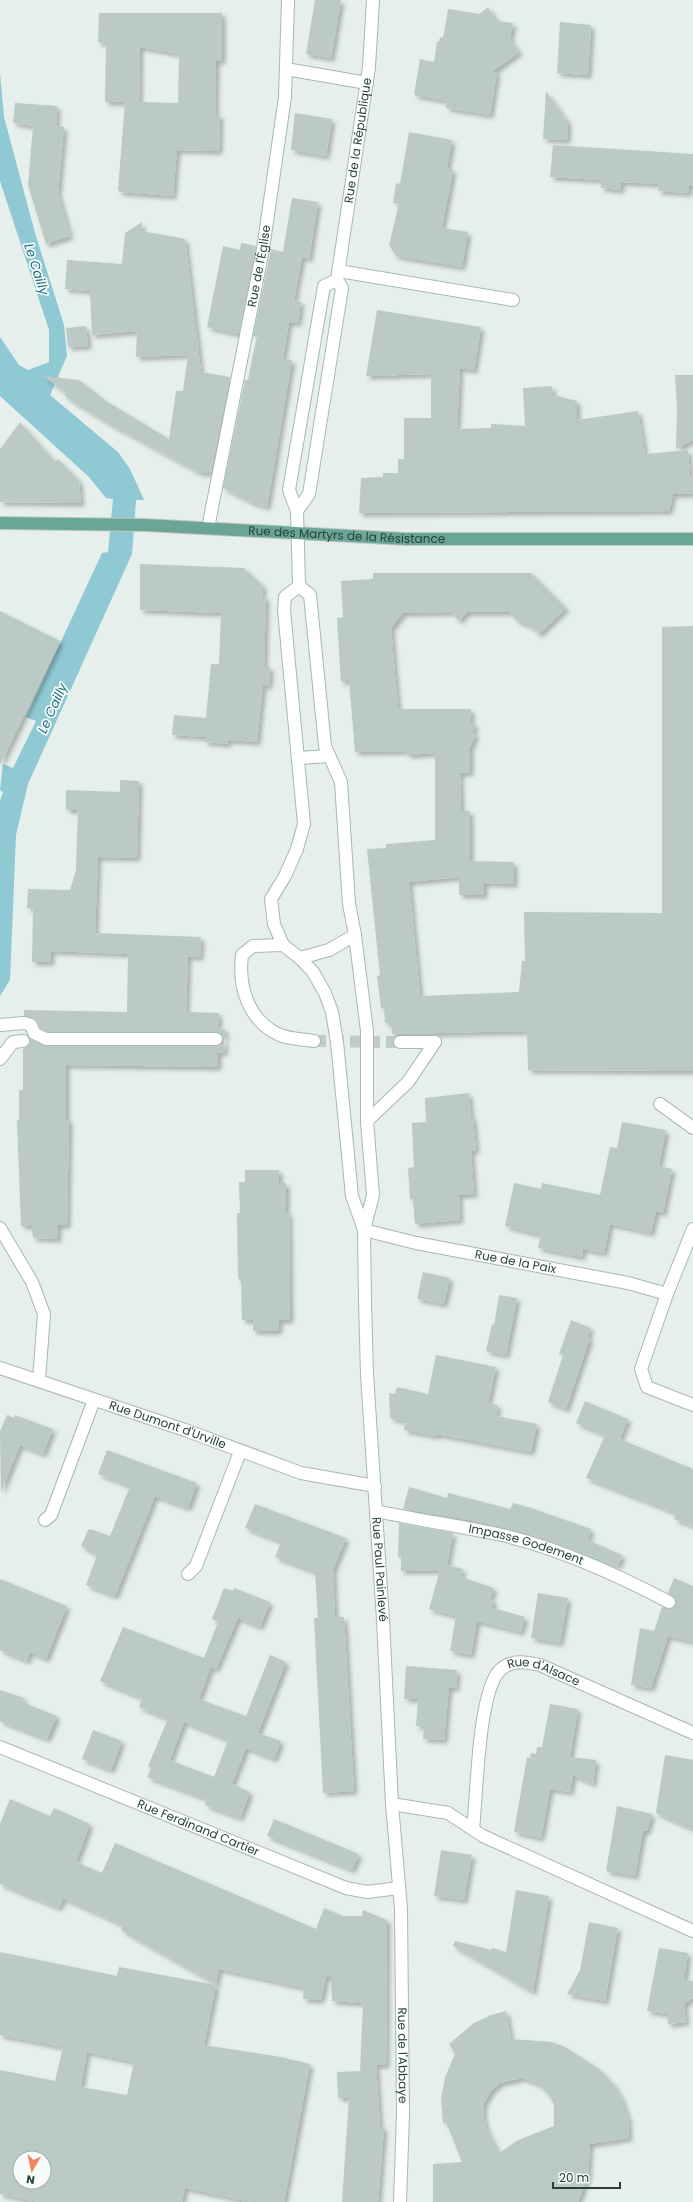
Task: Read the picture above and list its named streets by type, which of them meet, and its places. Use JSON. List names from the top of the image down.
{
  "streets": {
    "main road": ["Rue des Martyrs de la Résistance"],
    "street": [
      "Rue de la République",
      "Rue de l'Église",
      "Rue de la Paix",
      "Rue Dumont d'Urville",
      "Impasse Godement",
      "Rue Paul Painlevé",
      "Rue d'Alsace",
      "Rue Ferdinand Cartier",
      "Rue de l'Abbaye"
    ]
  },
  "crossings": [
    ["Rue de l'Église", "Rue des Martyrs de la Résistance"],
    ["Rue de la Paix", "Rue Paul Painlevé"],
    ["Rue Dumont d'Urville", "Rue Paul Painlevé"],
    ["Impasse Godement", "Rue Paul Painlevé"],
    ["Rue Paul Painlevé", "Rue Ferdinand Cartier"],
    ["Rue Paul Painlevé", "Rue de l'Abbaye"]
  ],
  "water": ["Le Cailly"],
  "scale_bar": "20 m",
  "north": "bottom"
}
